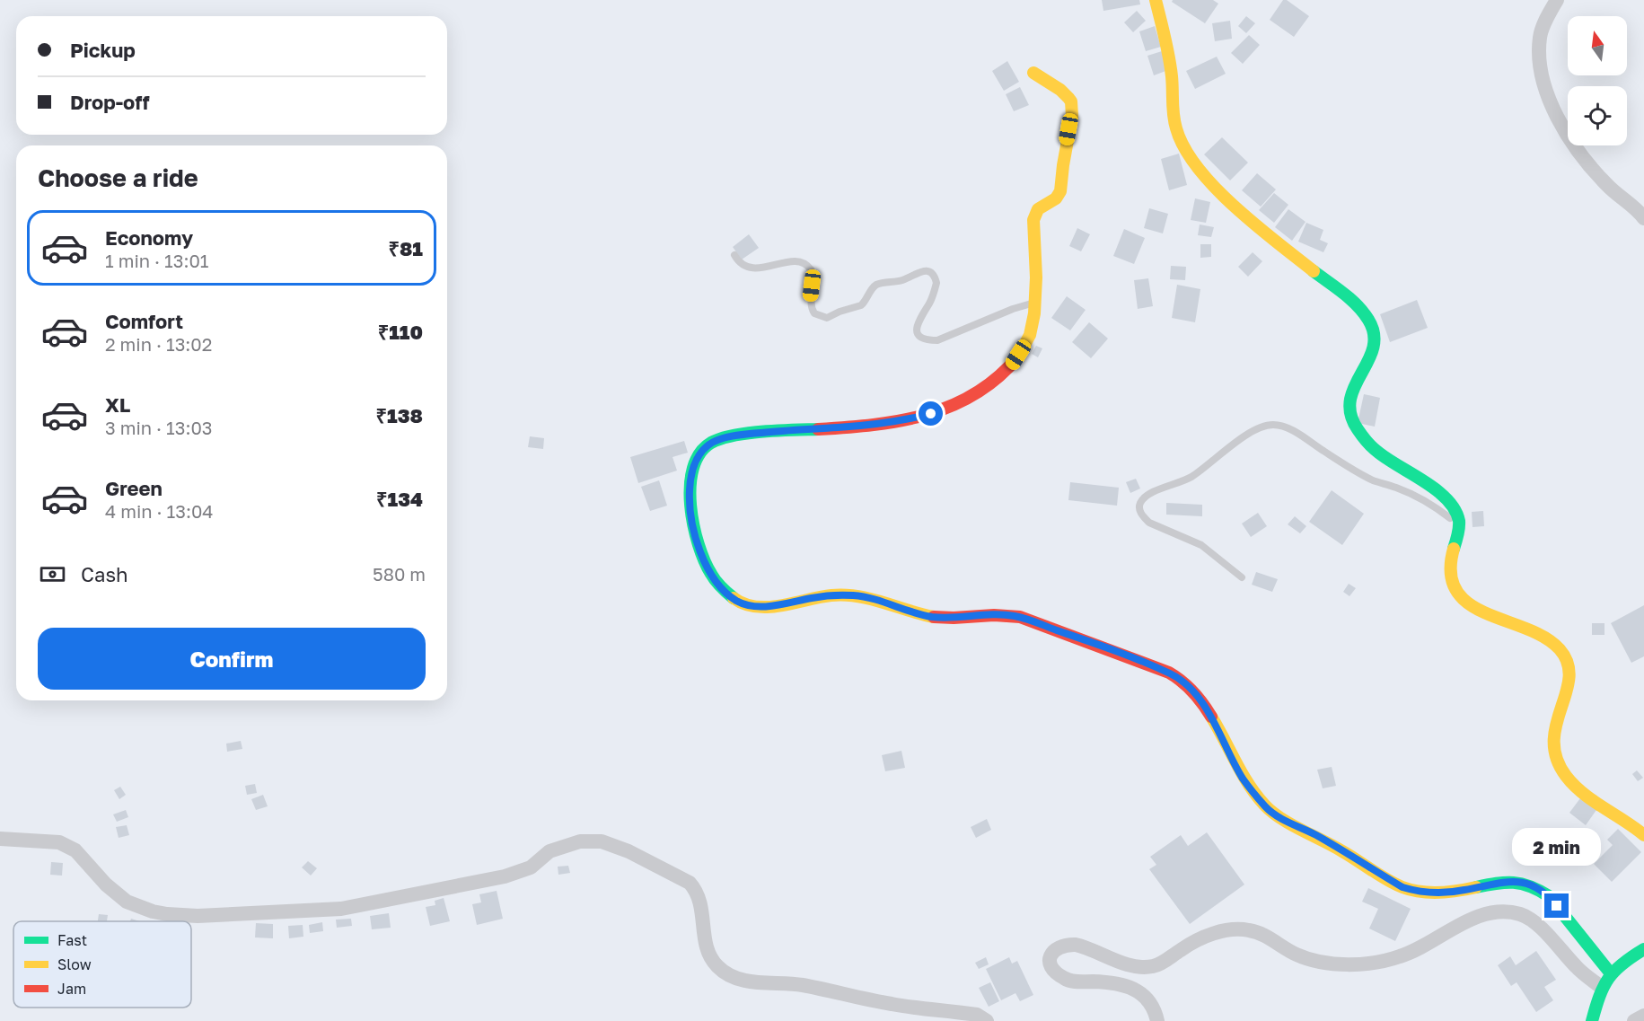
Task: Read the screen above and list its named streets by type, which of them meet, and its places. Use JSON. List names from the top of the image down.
{
  "legend": ["Fast", "Slow", "Jam"],
  "north": "top",
  "page": {
    "banner": ["Pickup", "Drop-off"],
    "heading": "Choose a ride",
    "list": [
      {
        "name": "Economy",
        "note": "1 min · 13:01",
        "value": "₹81"
      },
      {
        "name": "Comfort",
        "note": "2 min · 13:02",
        "value": "₹110"
      },
      {
        "name": "XL",
        "note": "3 min · 13:03",
        "value": "₹138"
      },
      {
        "name": "Green",
        "note": "4 min · 13:04",
        "value": "₹134"
      }
    ],
    "pay": ["Cash", "580 m"],
    "buttons": "Confirm",
    "bubble": "2 min"
  }
}
